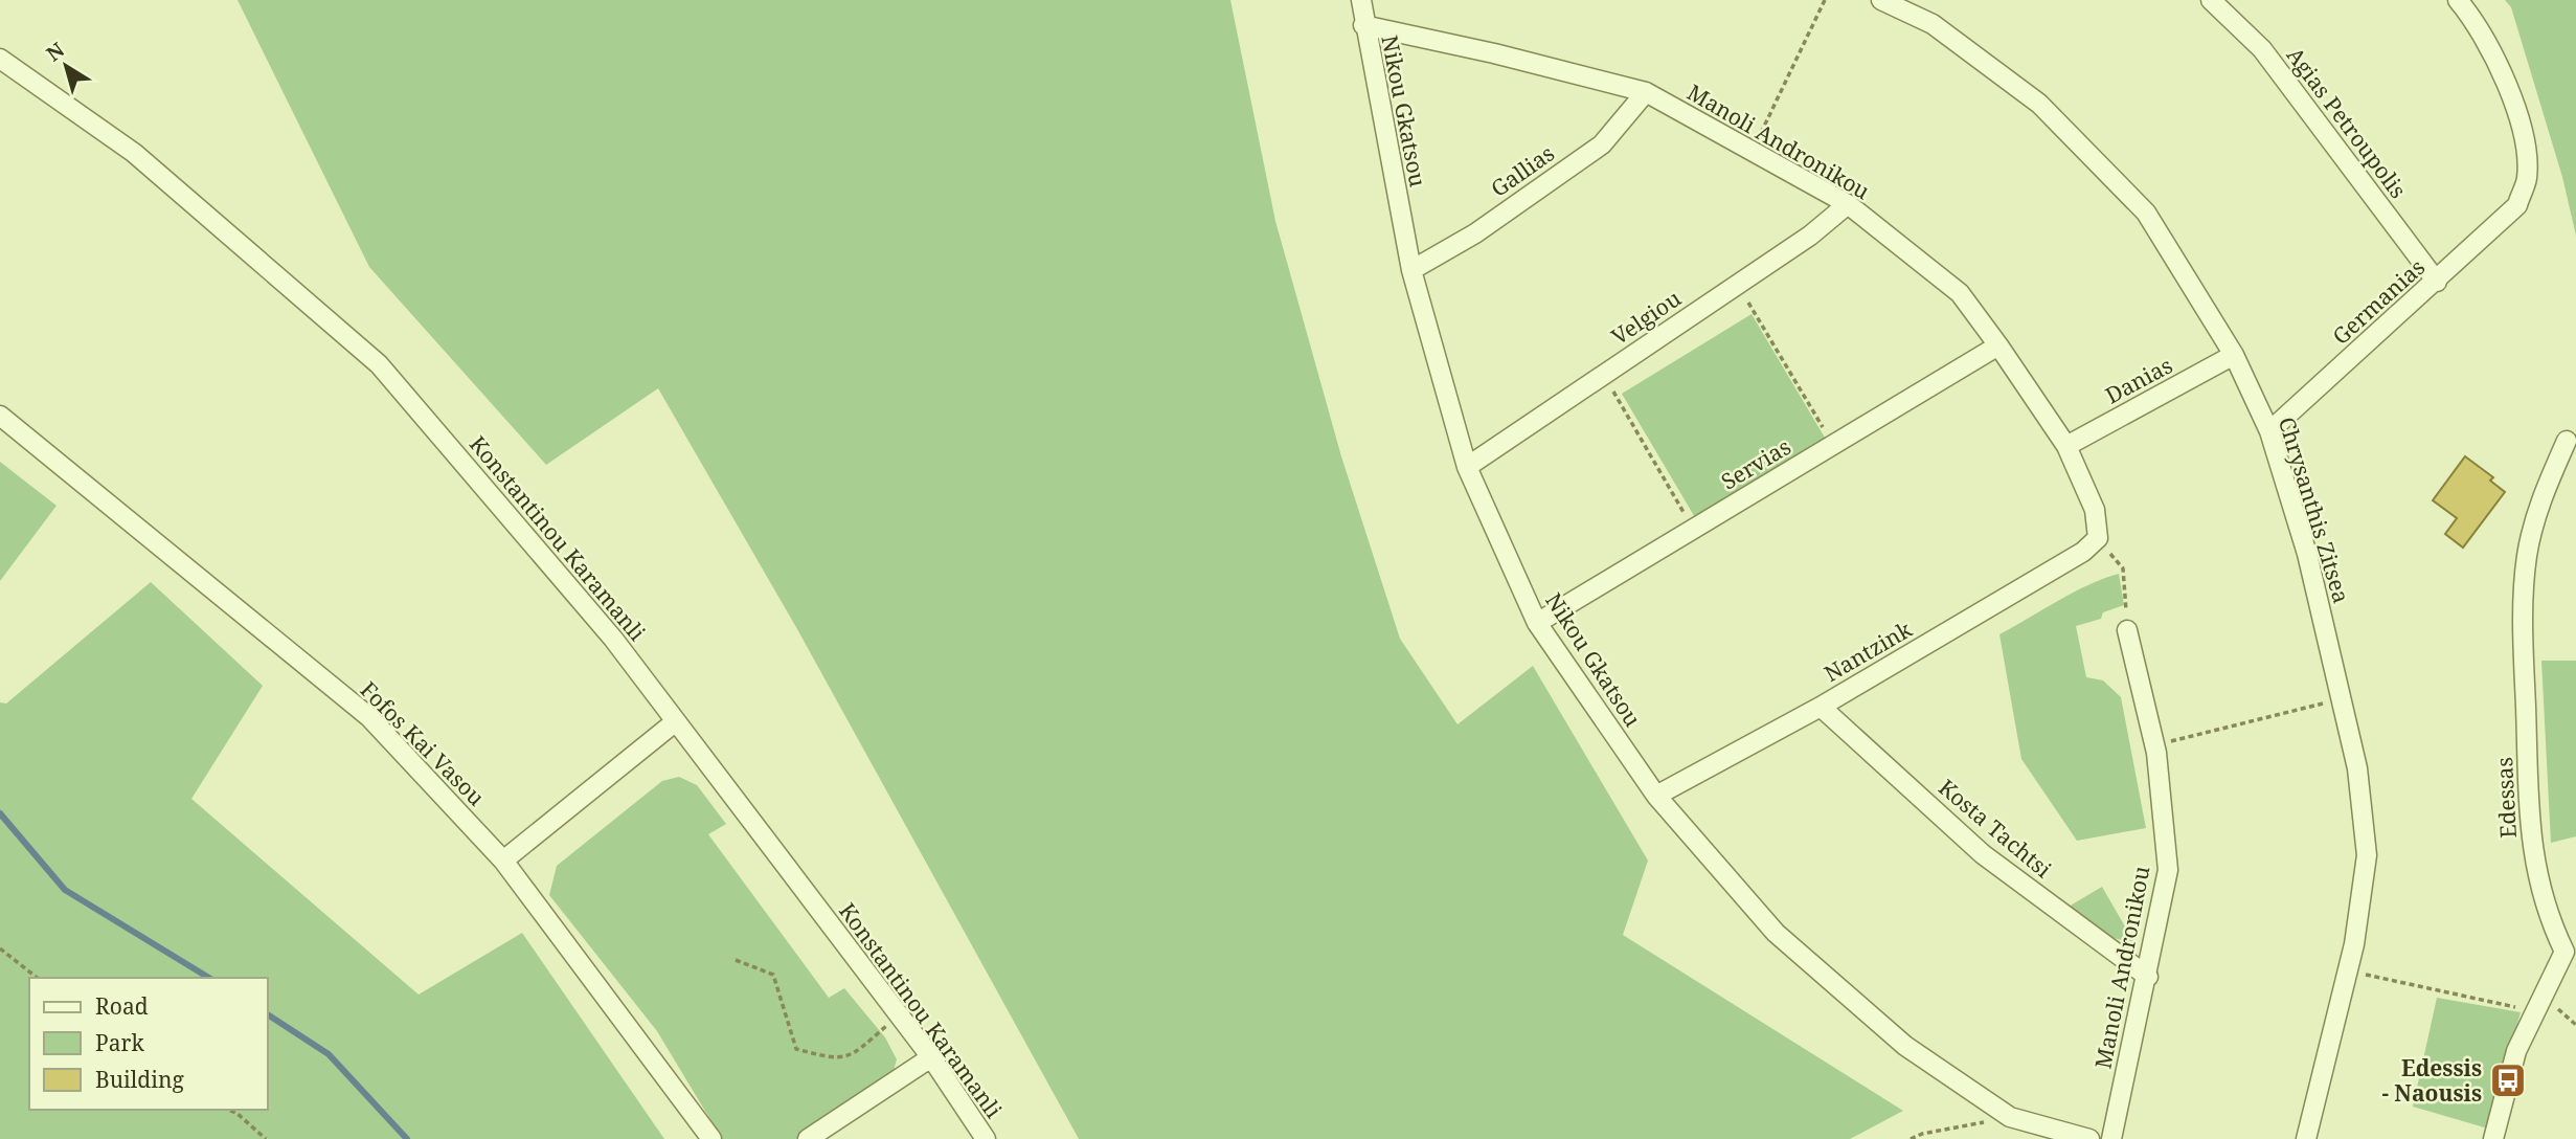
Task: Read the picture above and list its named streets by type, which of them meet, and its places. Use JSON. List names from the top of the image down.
{
  "streets": {
    "street": [
      "Nikou Gkatsou",
      "Agias Petroupolis",
      "Manoli Andronikou",
      "Gallias",
      "Germanias",
      "Velgiou",
      "Danias",
      "Servias",
      "Chrysanthis Zitsea",
      "Konstantinou Karamanli",
      "Nantzink",
      "Fofos Kai Vasou",
      "Edessas",
      "Kosta Tachtsi"
    ]
  },
  "crossings": [
    ["Nikou Gkatsou", "Manoli Andronikou"],
    ["Nikou Gkatsou", "Gallias"],
    ["Nikou Gkatsou", "Velgiou"],
    ["Nikou Gkatsou", "Servias"],
    ["Nikou Gkatsou", "Nantzink"],
    ["Agias Petroupolis", "Germanias"],
    ["Manoli Andronikou", "Gallias"],
    ["Manoli Andronikou", "Velgiou"],
    ["Manoli Andronikou", "Danias"],
    ["Manoli Andronikou", "Servias"],
    ["Manoli Andronikou", "Nantzink"],
    ["Manoli Andronikou", "Kosta Tachtsi"],
    ["Germanias", "Chrysanthis Zitsea"],
    ["Danias", "Chrysanthis Zitsea"],
    ["Nantzink", "Kosta Tachtsi"]
  ],
  "places": {
    "bus stop": ["Edessis - Naousis"]
  },
  "legend": ["Road", "Park", "Building"],
  "north": "top left"
}
